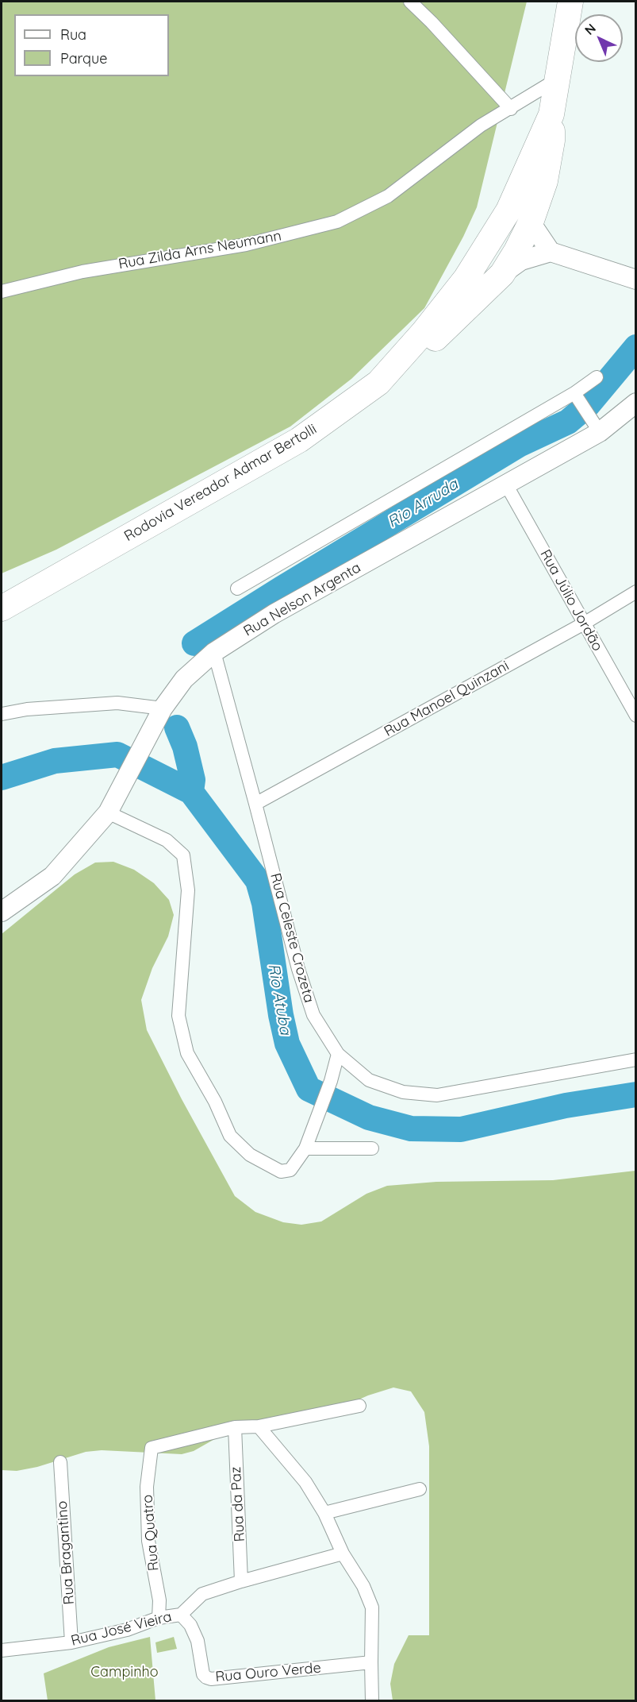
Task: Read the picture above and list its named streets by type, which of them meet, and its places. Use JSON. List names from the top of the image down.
{
  "streets": {
    "highway": ["Rodovia Vereador Admar Bertolli"],
    "main road": ["Rua Nelson Argenta"],
    "street": [
      "Rua Zilda Arns Neumann",
      "Rua Júlio Jordão",
      "Rua Manoel Quinzani",
      "Rua Celeste Crozeta",
      "Rua da Paz",
      "Rua Quatro",
      "Rua Bragantino",
      "Rua José Vieira",
      "Rua Ouro Verde"
    ]
  },
  "crossings": [
    ["Rua Zilda Arns Neumann", "Rodovia Vereador Admar Bertolli"],
    ["Rua Nelson Argenta", "Rua Júlio Jordão"],
    ["Rua Nelson Argenta", "Rua Celeste Crozeta"],
    ["Rua Júlio Jordão", "Rua Manoel Quinzani"],
    ["Rua Manoel Quinzani", "Rua Celeste Crozeta"],
    ["Rua da Paz", "Rua Quatro"],
    ["Rua da Paz", "Rua José Vieira"],
    ["Rua Quatro", "Rua José Vieira"],
    ["Rua Bragantino", "Rua José Vieira"],
    ["Rua José Vieira", "Rua Ouro Verde"]
  ],
  "water": ["Rio Arruda", "Rio Atuba"],
  "parks": ["Campinho"],
  "legend": ["Rua", "Parque"],
  "north": "top left"
}
